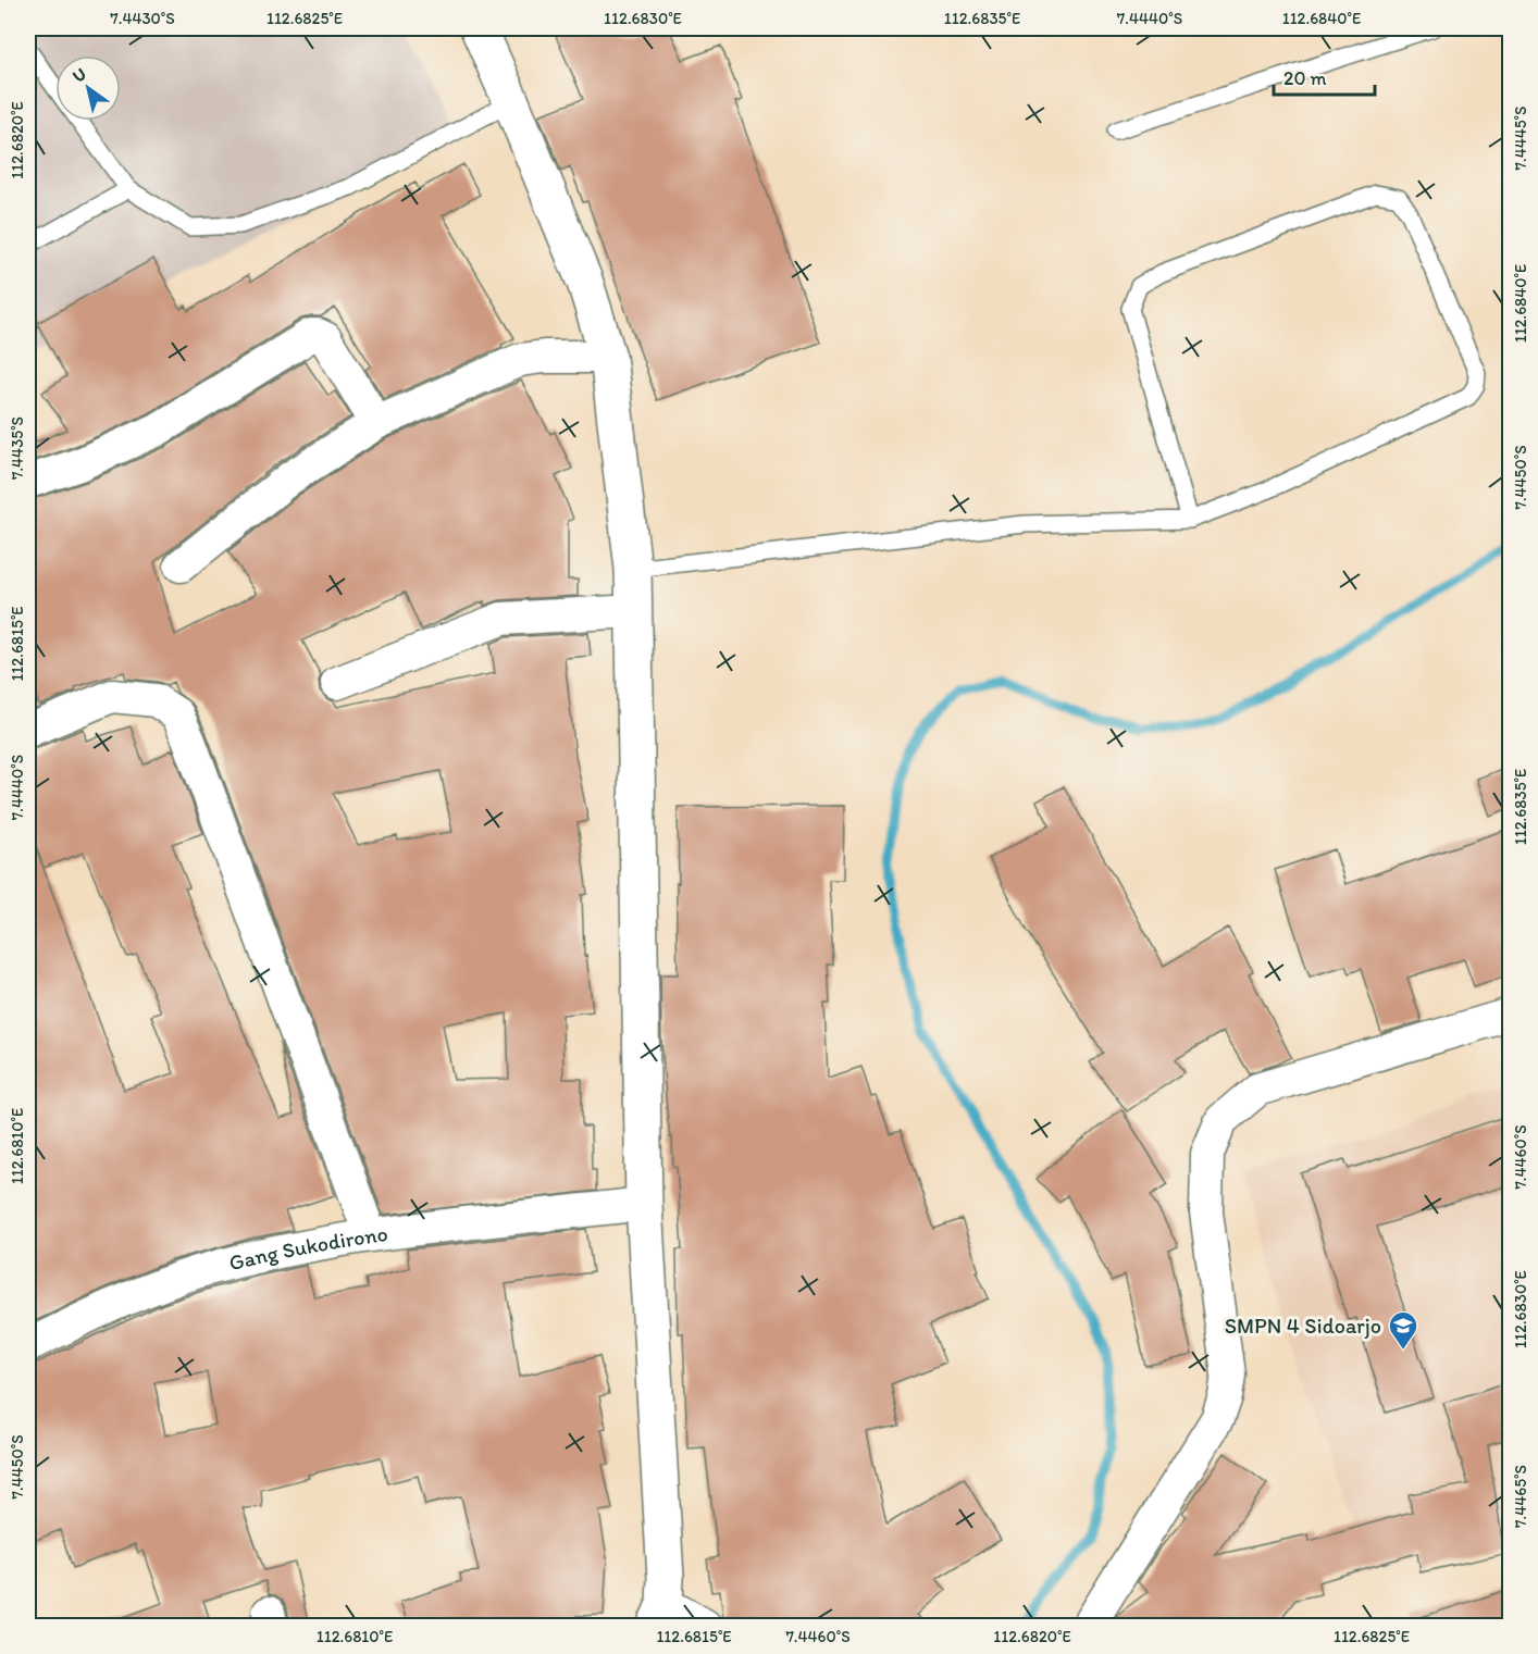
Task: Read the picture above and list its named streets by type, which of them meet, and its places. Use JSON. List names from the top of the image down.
{
  "streets": {
    "street": ["Gang Sukodirono"]
  },
  "places": {
    "school or university": ["SMPN 4 Sidoarjo"]
  },
  "scale_bar": "20 m",
  "north": "top left",
  "coordinates": [
    "7.4430°S",
    "112.6825°E",
    "112.6830°E",
    "112.6835°E",
    "7.4440°S",
    "112.6840°E",
    "7.4445°S",
    "112.6820°E",
    "7.4435°S",
    "7.4450°S",
    "112.6815°E",
    "112.6810°E",
    "7.4460°S",
    "7.4465°S"
  ]
}
